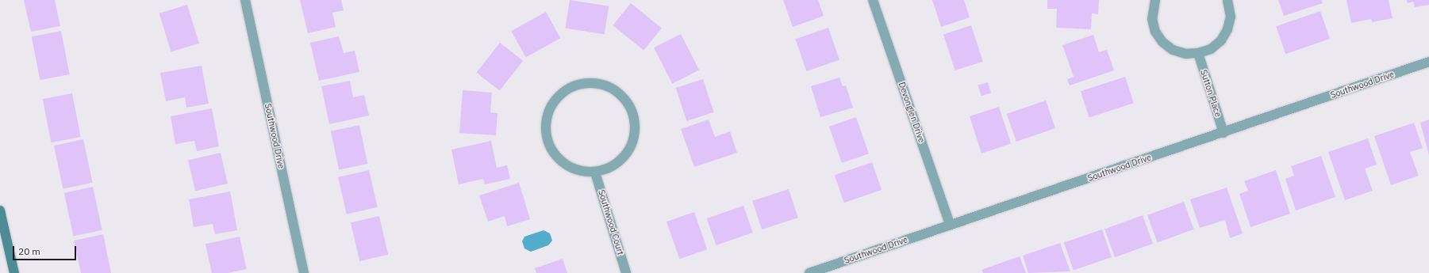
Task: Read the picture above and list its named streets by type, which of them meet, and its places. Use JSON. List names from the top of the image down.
{
  "streets": {
    "street": [
      "Southwood Drive",
      "Sutton Place",
      "Devonglen Drive",
      "Southwood Court"
    ]
  },
  "crossings": [
    ["Southwood Drive", "Sutton Place"],
    ["Southwood Drive", "Devonglen Drive"]
  ],
  "scale_bar": "20 m"
}
